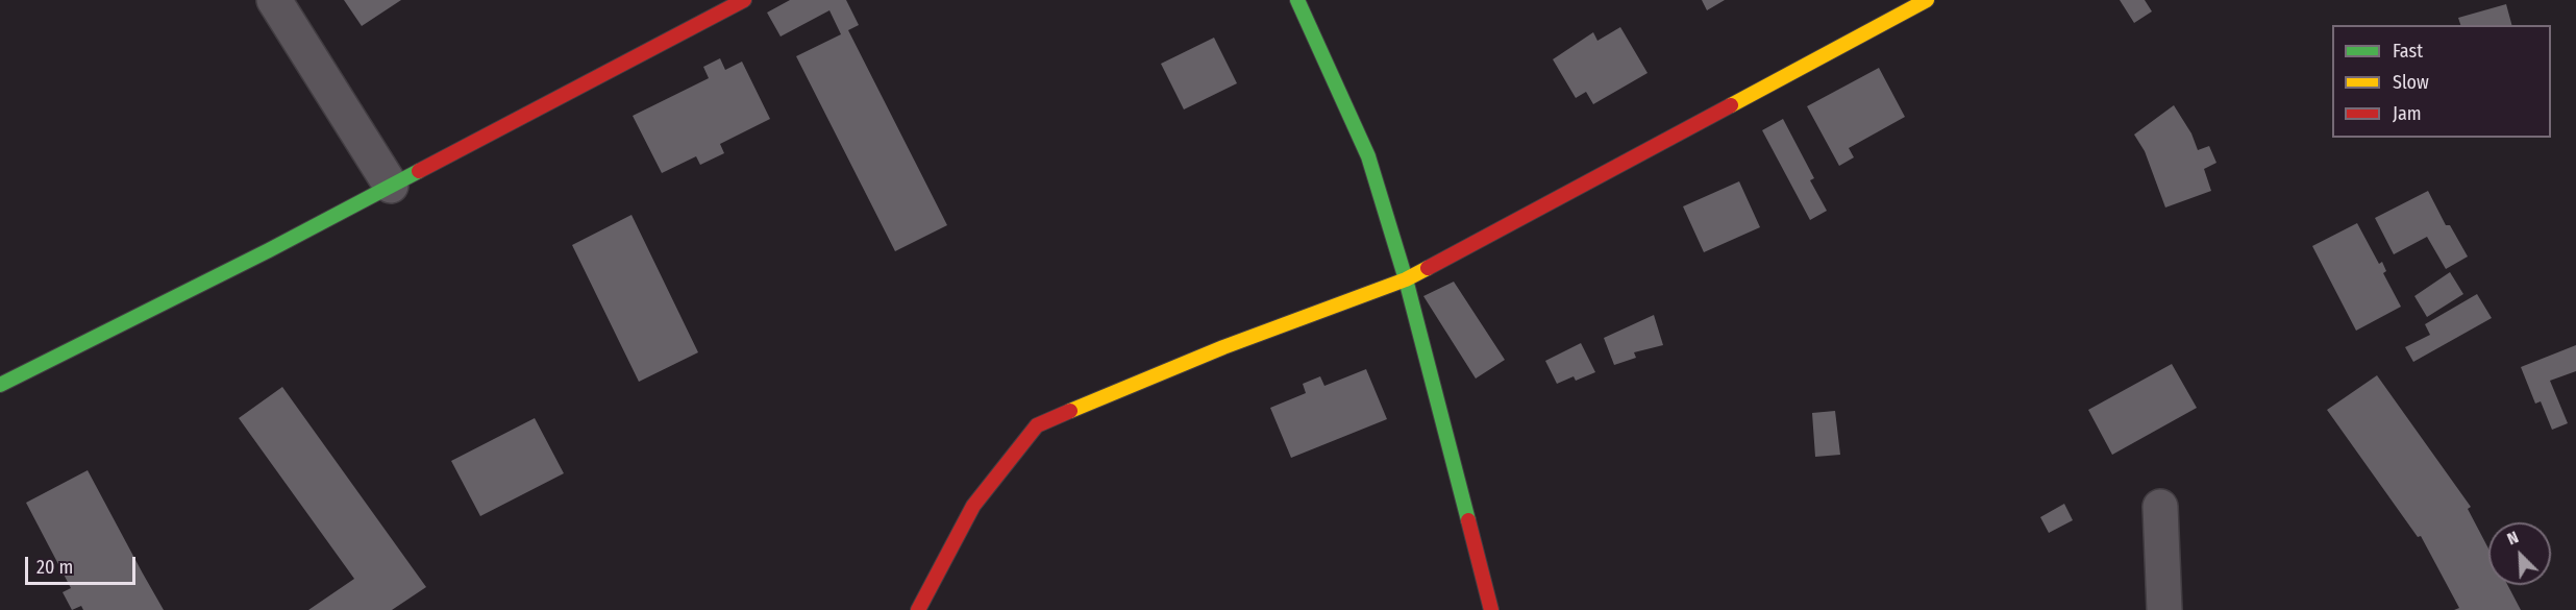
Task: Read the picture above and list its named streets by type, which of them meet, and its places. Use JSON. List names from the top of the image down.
{
  "legend": ["Fast", "Slow", "Jam"],
  "scale_bar": "20 m",
  "north": "top left"
}
